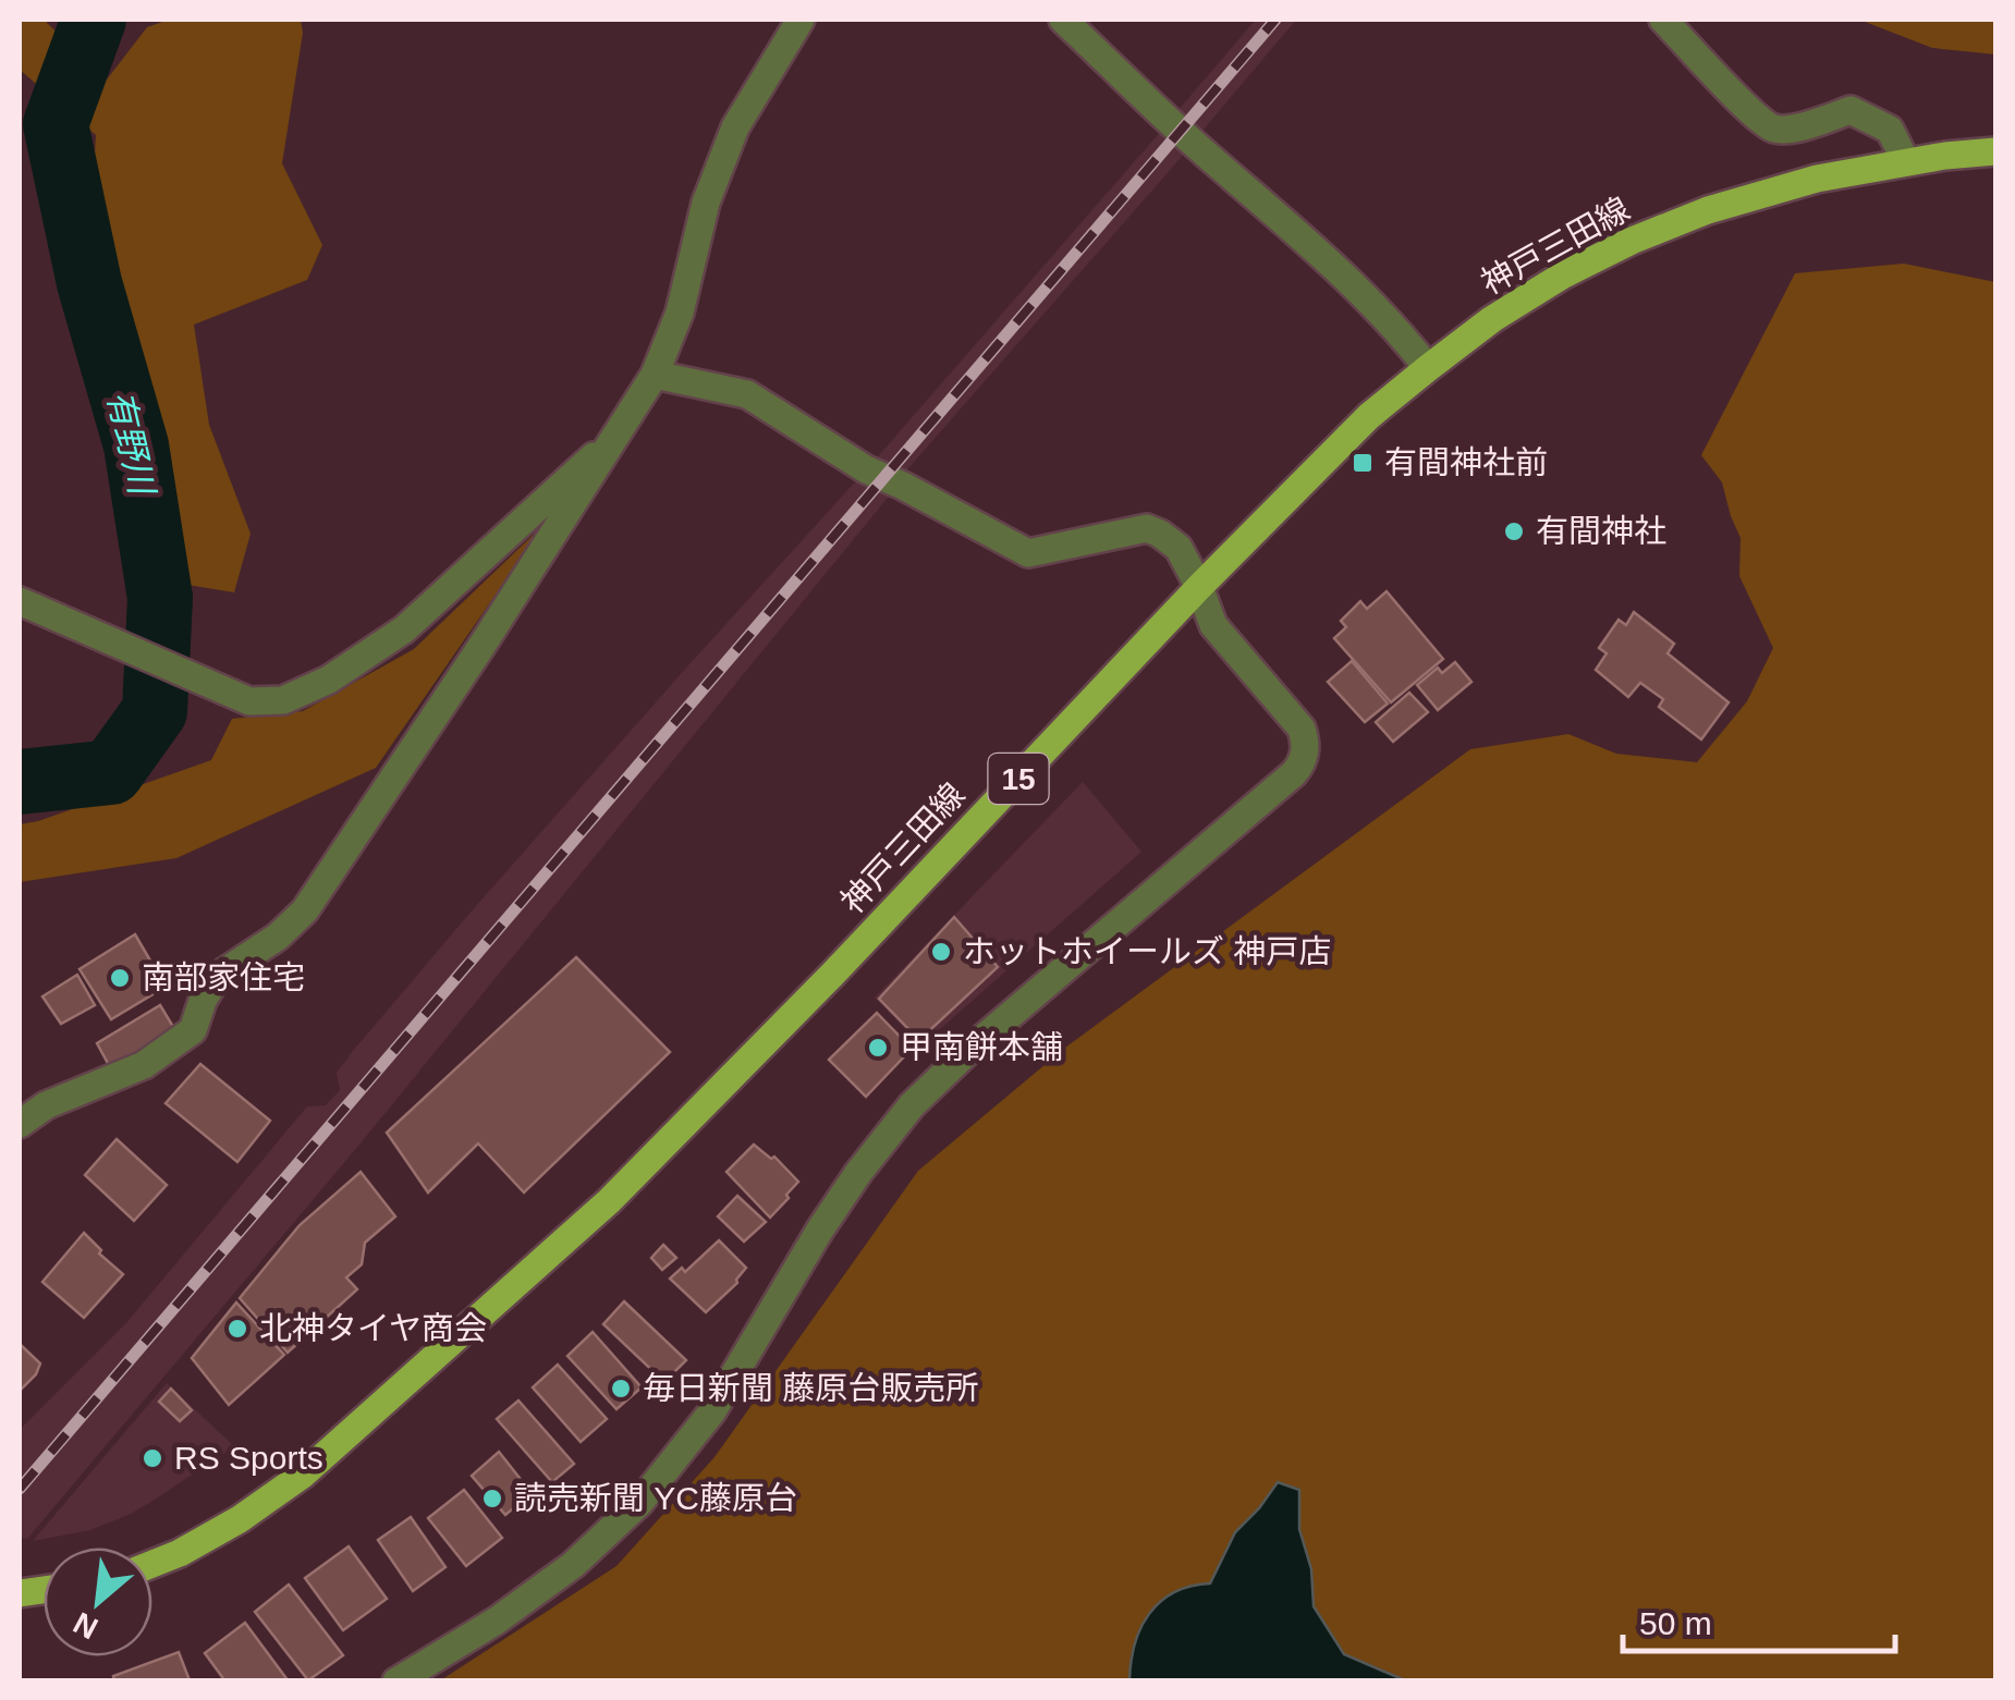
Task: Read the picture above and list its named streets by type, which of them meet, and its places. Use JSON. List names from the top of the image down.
{
  "streets": {
    "main road": ["神戸三田線", "15"]
  },
  "water": ["有野川"],
  "places": {
    "transit": ["有間神社前"],
    "other": [
      "有間神社",
      "ホットホイールズ 神戸店",
      "南部家住宅",
      "甲南餅本舗",
      "北神タイヤ商会",
      "毎日新聞 藤原台販売所",
      "RS Sports",
      "読売新聞 YC藤原台"
    ]
  },
  "scale_bar": "50 m",
  "north": "bottom left"
}
